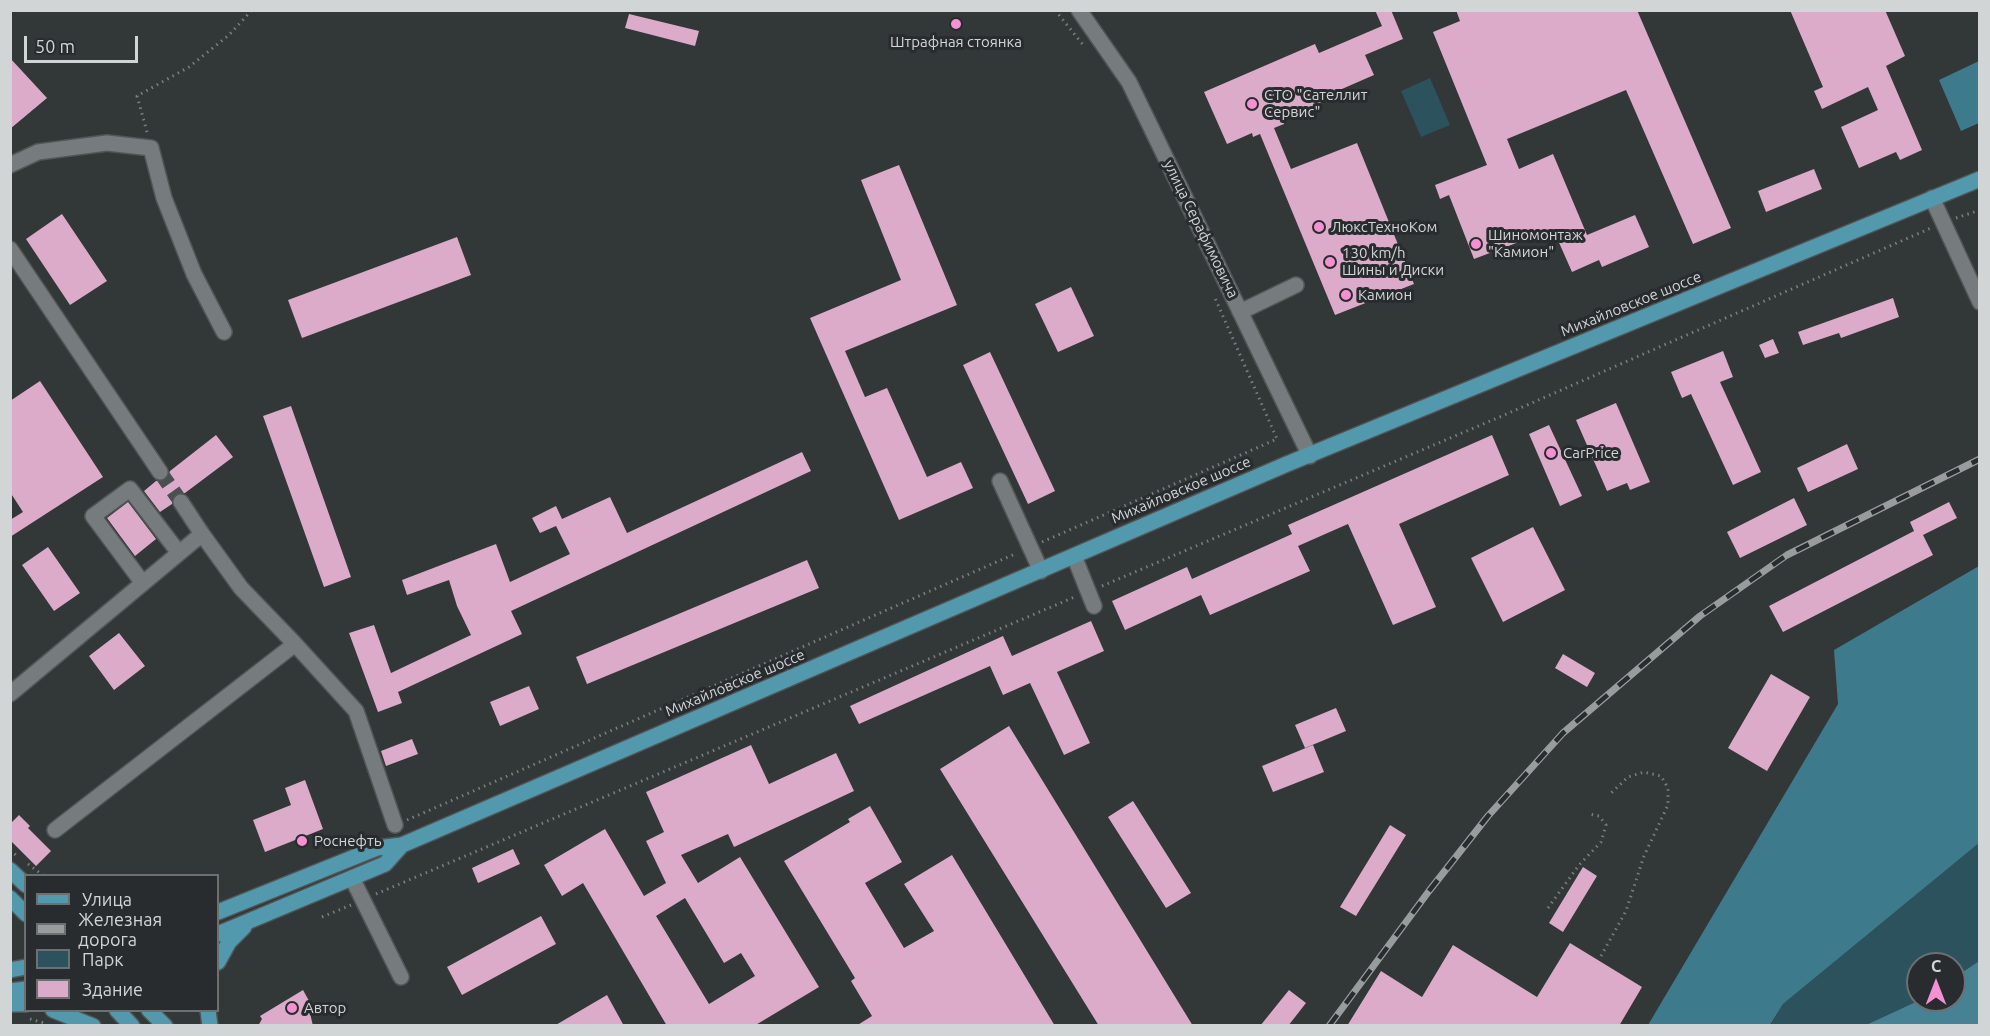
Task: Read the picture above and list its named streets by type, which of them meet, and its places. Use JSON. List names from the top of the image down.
{
  "streets": {
    "main road": ["Михайловское шоссе"],
    "street": ["улица Серафимовича"]
  },
  "crossings": [
    ["улица Серафимовича", "Михайловское шоссе"]
  ],
  "places": [
    "Штрафная стоянка",
    "СТО \"Сателлит Сервис\"",
    "ЛюксТехноКом",
    "Шиномонтаж \"Камион\"",
    "130 km/h Шины и Диски",
    "Камион",
    "CarPrice",
    "Роснефть",
    "Автор"
  ],
  "legend": [
    "Улица",
    "Железная дорога",
    "Парк",
    "Здание"
  ],
  "scale_bar": "50 m",
  "north": "top"
}
